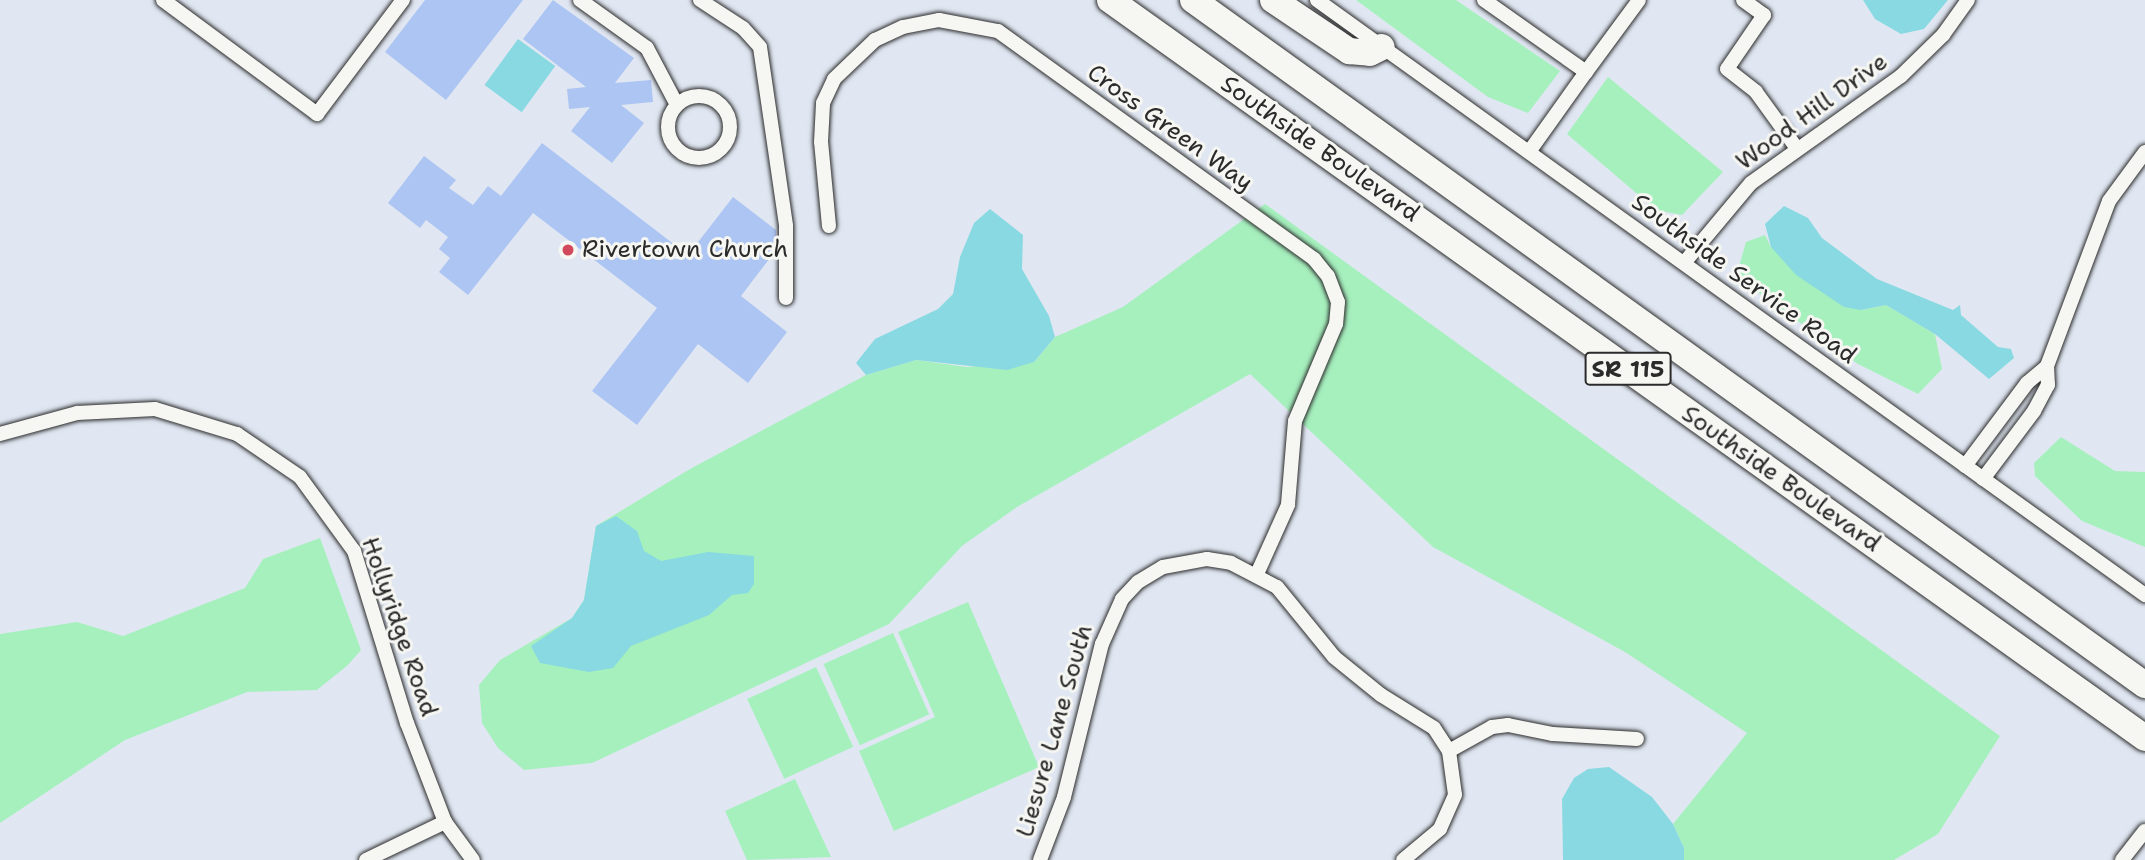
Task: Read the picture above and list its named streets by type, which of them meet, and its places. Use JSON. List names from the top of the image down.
{
  "streets": {
    "highway": ["Southside Boulevard", "SR 115"],
    "street": [
      "Wood Hill Drive",
      "Cross Green Way",
      "Southside Service Road",
      "Hollyridge Road",
      "Liesure Lane South"
    ]
  },
  "crossings": [
    ["Wood Hill Drive", "Southside Service Road"],
    ["Cross Green Way", "Liesure Lane South"]
  ],
  "places": ["Rivertown Church"]
}
